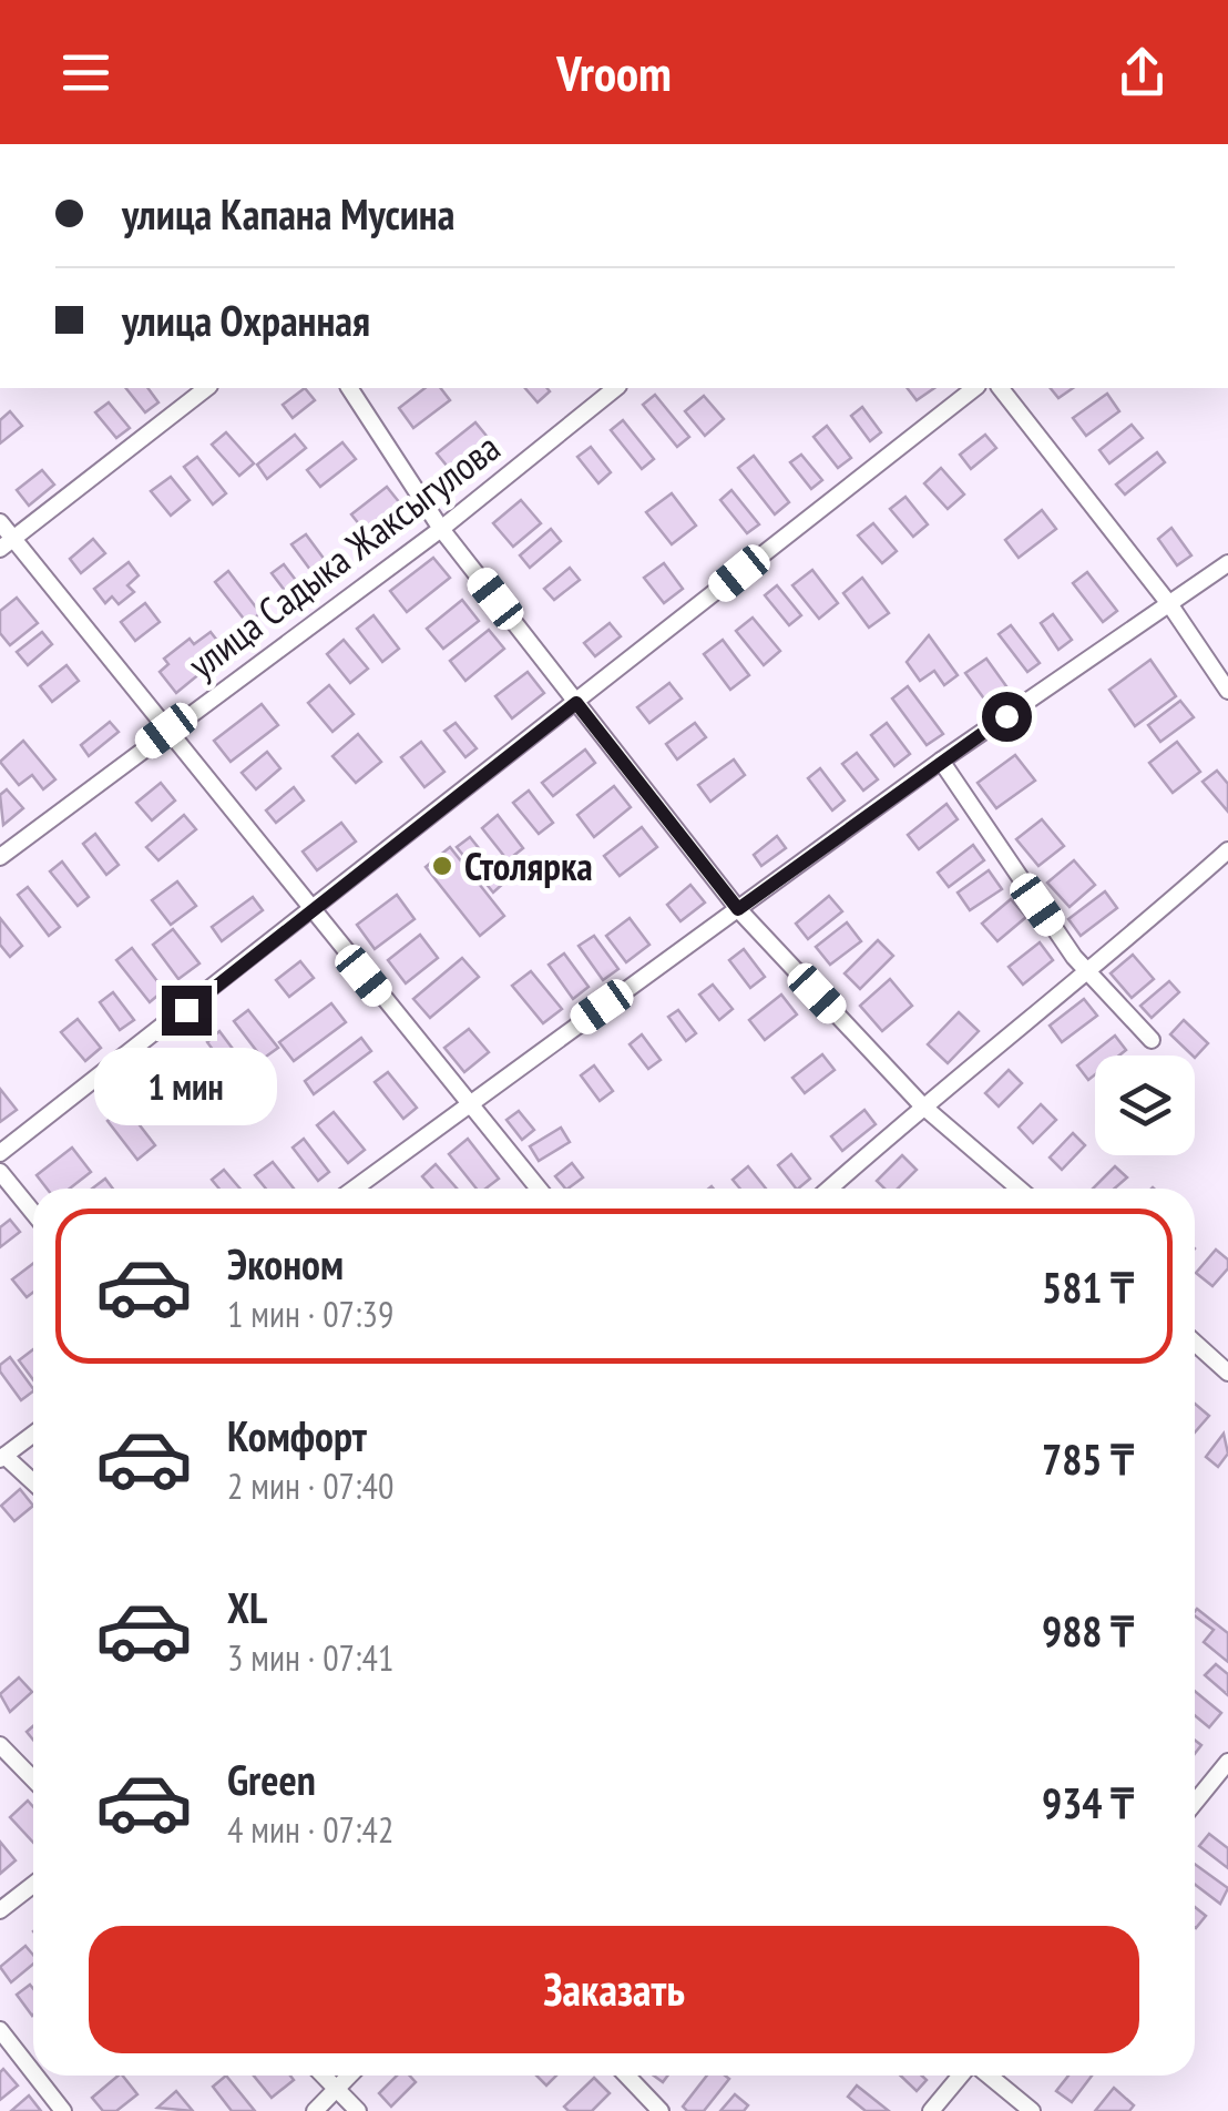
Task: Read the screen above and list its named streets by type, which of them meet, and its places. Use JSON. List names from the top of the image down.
{
  "streets": {
    "street": ["улица Садыка Жаксыгулова"]
  },
  "places": ["Столярка"],
  "page": {
    "header": "Vroom",
    "banner": ["улица Капана Мусина", "улица Охранная"],
    "bubble": "1 мин",
    "list": [
      {
        "name": "Эконом",
        "note": "1 мин · 07:39",
        "value": "581 ₸"
      },
      {
        "name": "Комфорт",
        "note": "2 мин · 07:40",
        "value": "785 ₸"
      },
      {
        "name": "XL",
        "note": "3 мин · 07:41",
        "value": "988 ₸"
      },
      {
        "name": "Green",
        "note": "4 мин · 07:42",
        "value": "934 ₸"
      }
    ],
    "buttons": "Заказать"
  }
}
